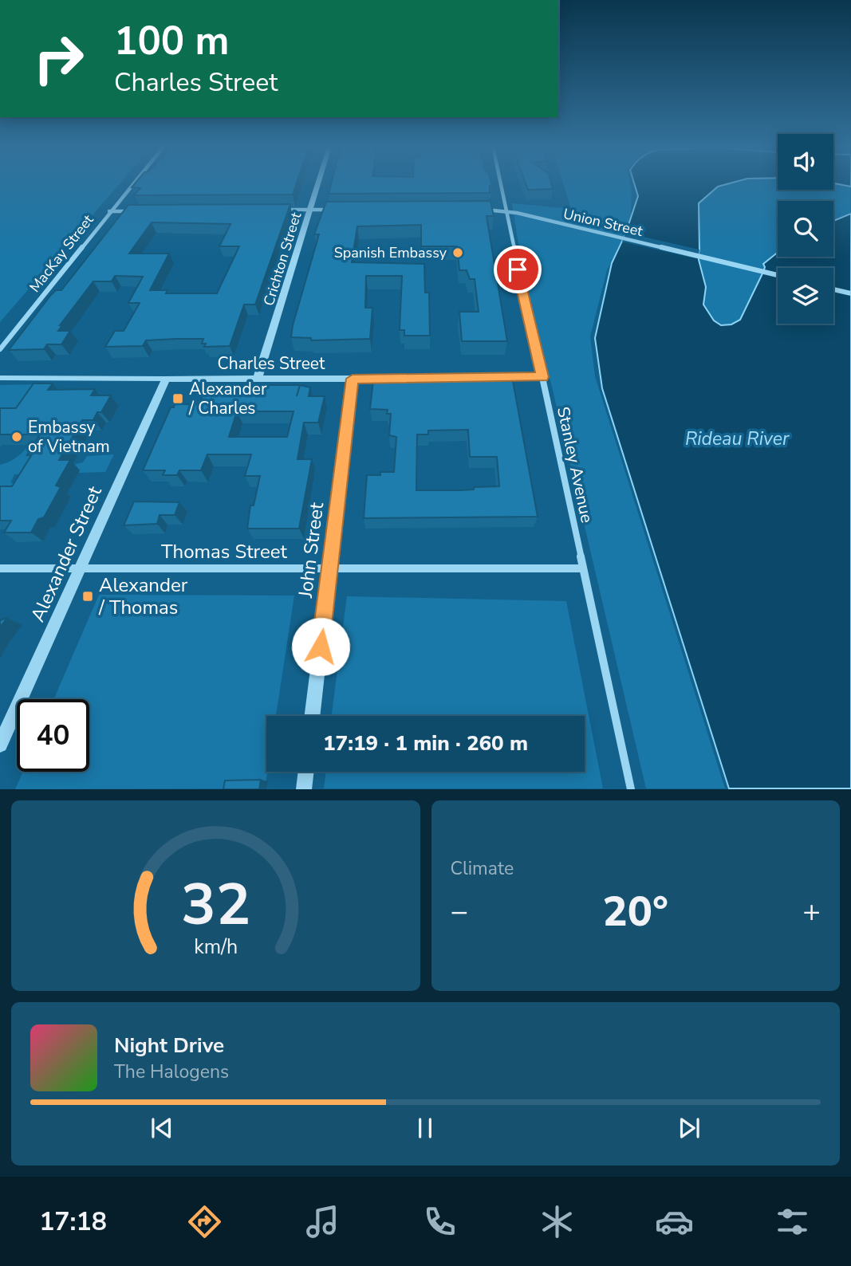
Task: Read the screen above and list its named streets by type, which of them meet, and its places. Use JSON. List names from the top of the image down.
{
  "streets": {
    "street": [
      "Union Street",
      "MacKay Street",
      "Crichton Street",
      "Charles Street",
      "Stanley Avenue",
      "John Street",
      "Thomas Street",
      "Alexander Street"
    ]
  },
  "crossings": [
    ["Union Street", "Stanley Avenue"],
    ["Crichton Street", "Charles Street"],
    ["Charles Street", "Stanley Avenue"],
    ["Charles Street", "John Street"],
    ["Charles Street", "Alexander Street"],
    ["Stanley Avenue", "Thomas Street"],
    ["John Street", "Thomas Street"],
    ["Thomas Street", "Alexander Street"]
  ],
  "water": ["Rideau River"],
  "places": {
    "other": ["Spanish Embassy", "Embassy of Vietnam"],
    "transit": ["Alexander / Charles", "Alexander / Thomas"]
  },
  "page": {
    "turn": ["100 m", "Charles Street"],
    "limit": "40",
    "trip": "17:19 · 1 min · 260 m",
    "tile": "Climate",
    "heat": ["−", "20°", "+"],
    "song": ["Night Drive", "The Halogens"],
    "tabs": "17:18",
    "gauge": ["32", "km/h"]
  }
}
